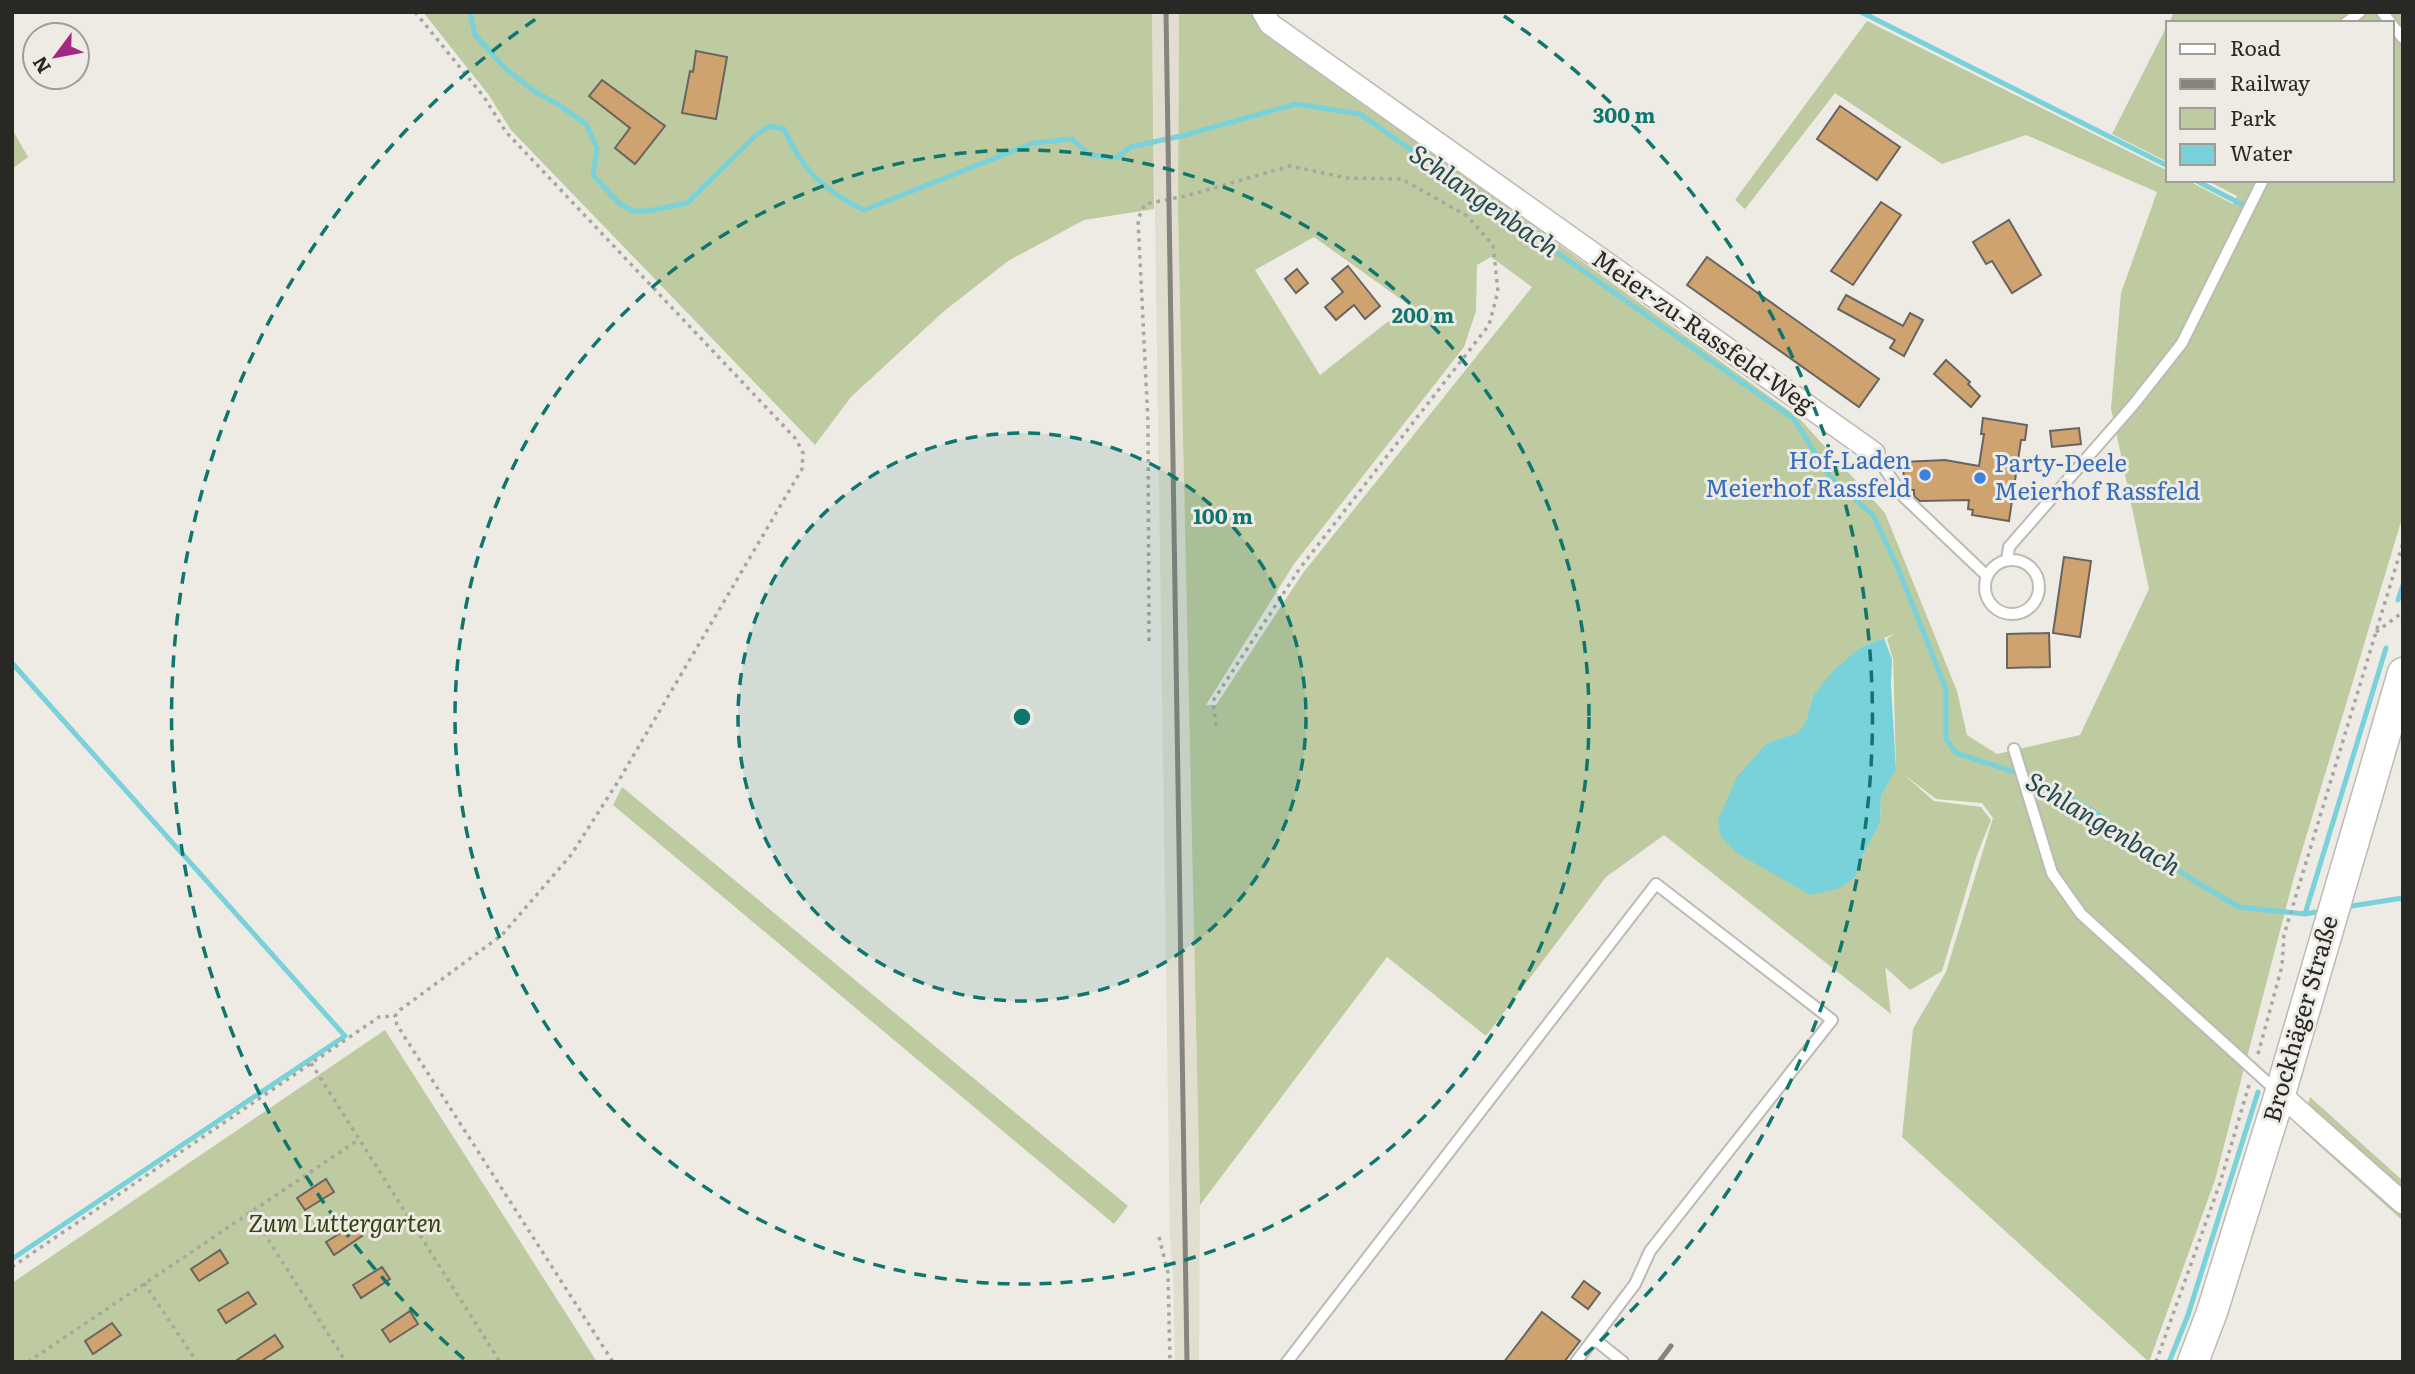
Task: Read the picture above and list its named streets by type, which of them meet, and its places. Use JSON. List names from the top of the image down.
{
  "streets": {
    "main road": ["Brockhäger Straße"],
    "street": ["Meier-zu-Rassfeld-Weg"]
  },
  "water": ["Schlangenbach"],
  "parks": ["Zum Luttergarten"],
  "places": ["Hof-Laden Meierhof Rassfeld", "Party-Deele Meierhof Rassfeld"],
  "legend": [
    "Road",
    "Railway",
    "Park",
    "Water"
  ],
  "north": "bottom left",
  "rings": ["300 m", "200 m", "100 m"]
}
